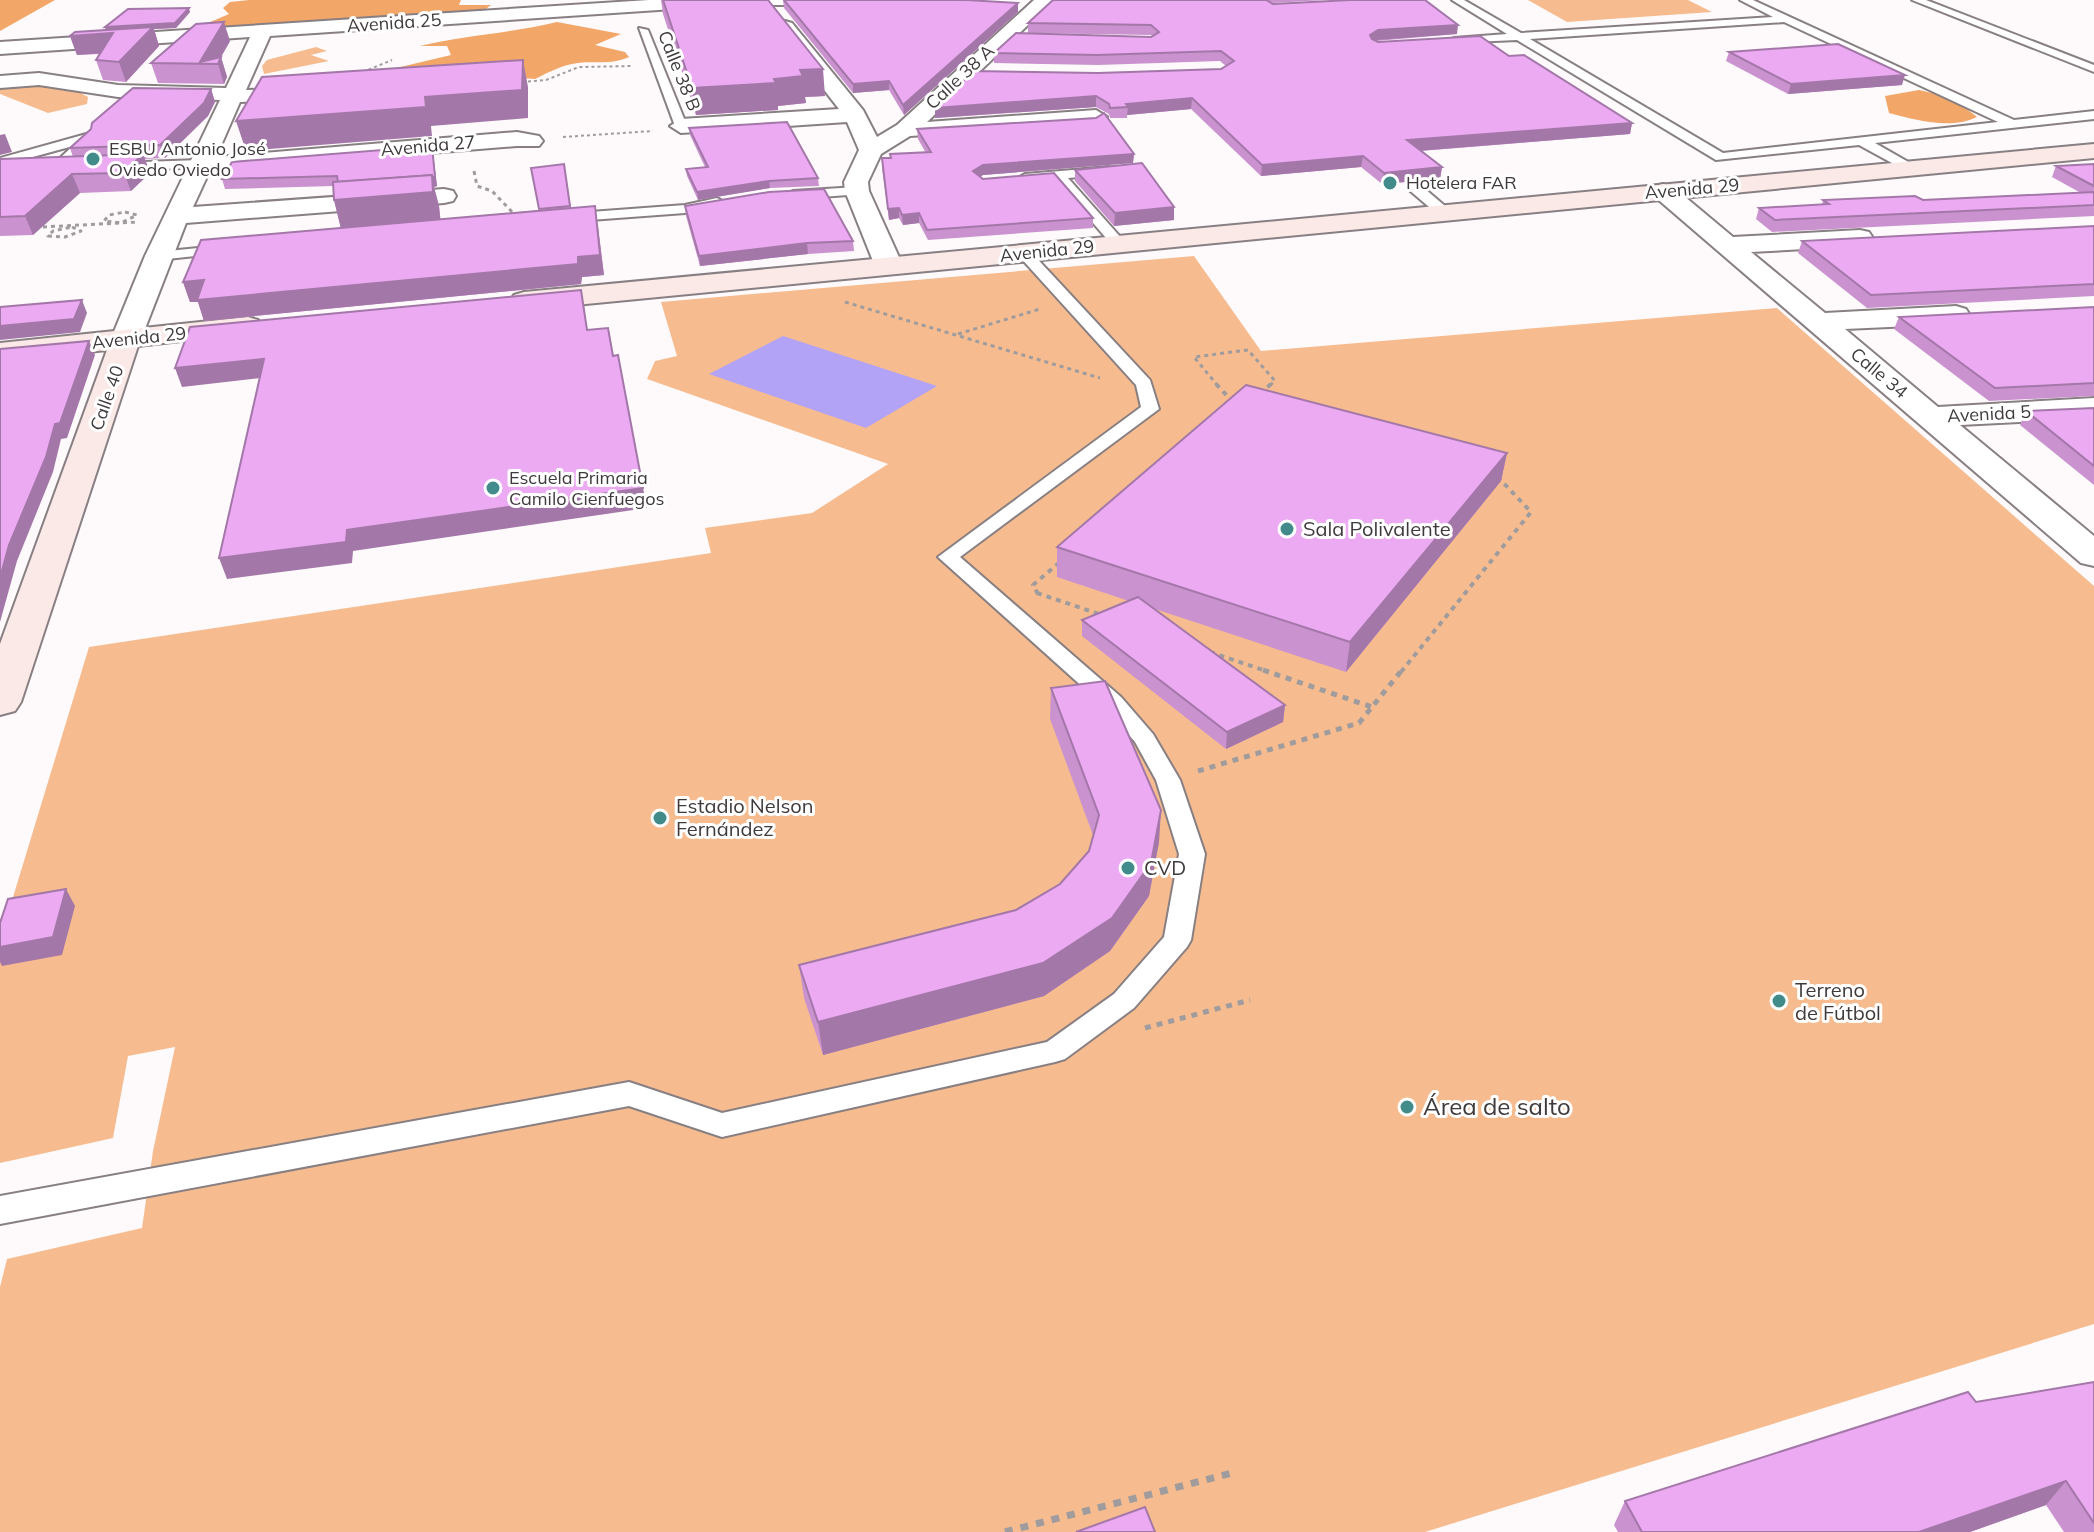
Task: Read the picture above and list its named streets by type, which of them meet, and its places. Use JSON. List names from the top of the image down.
{
  "streets": {
    "main road": ["Avenida 29", "Calle 40"],
    "street": [
      "Avenida 25",
      "Calle 38 A",
      "Avenida 27",
      "Calle 34",
      "Avenida 5"
    ],
    "lane": ["Calle 38 B"]
  },
  "crossings": [
    ["Avenida 25", "Calle 40"],
    ["Avenida 27", "Calle 40"],
    ["Avenida 29", "Calle 34"],
    ["Avenida 29", "Calle 40"],
    ["Calle 34", "Avenida 5"]
  ],
  "places": [
    "ESBU Antonio José Oviedo Oviedo",
    "Hotelera FAR",
    "Escuela Primaria Camilo Cienfuegos",
    "Sala Polivalente",
    "Estadio Nelson Fernández",
    "CVD",
    "Terreno de Fútbol",
    "Área de salto"
  ]
}
